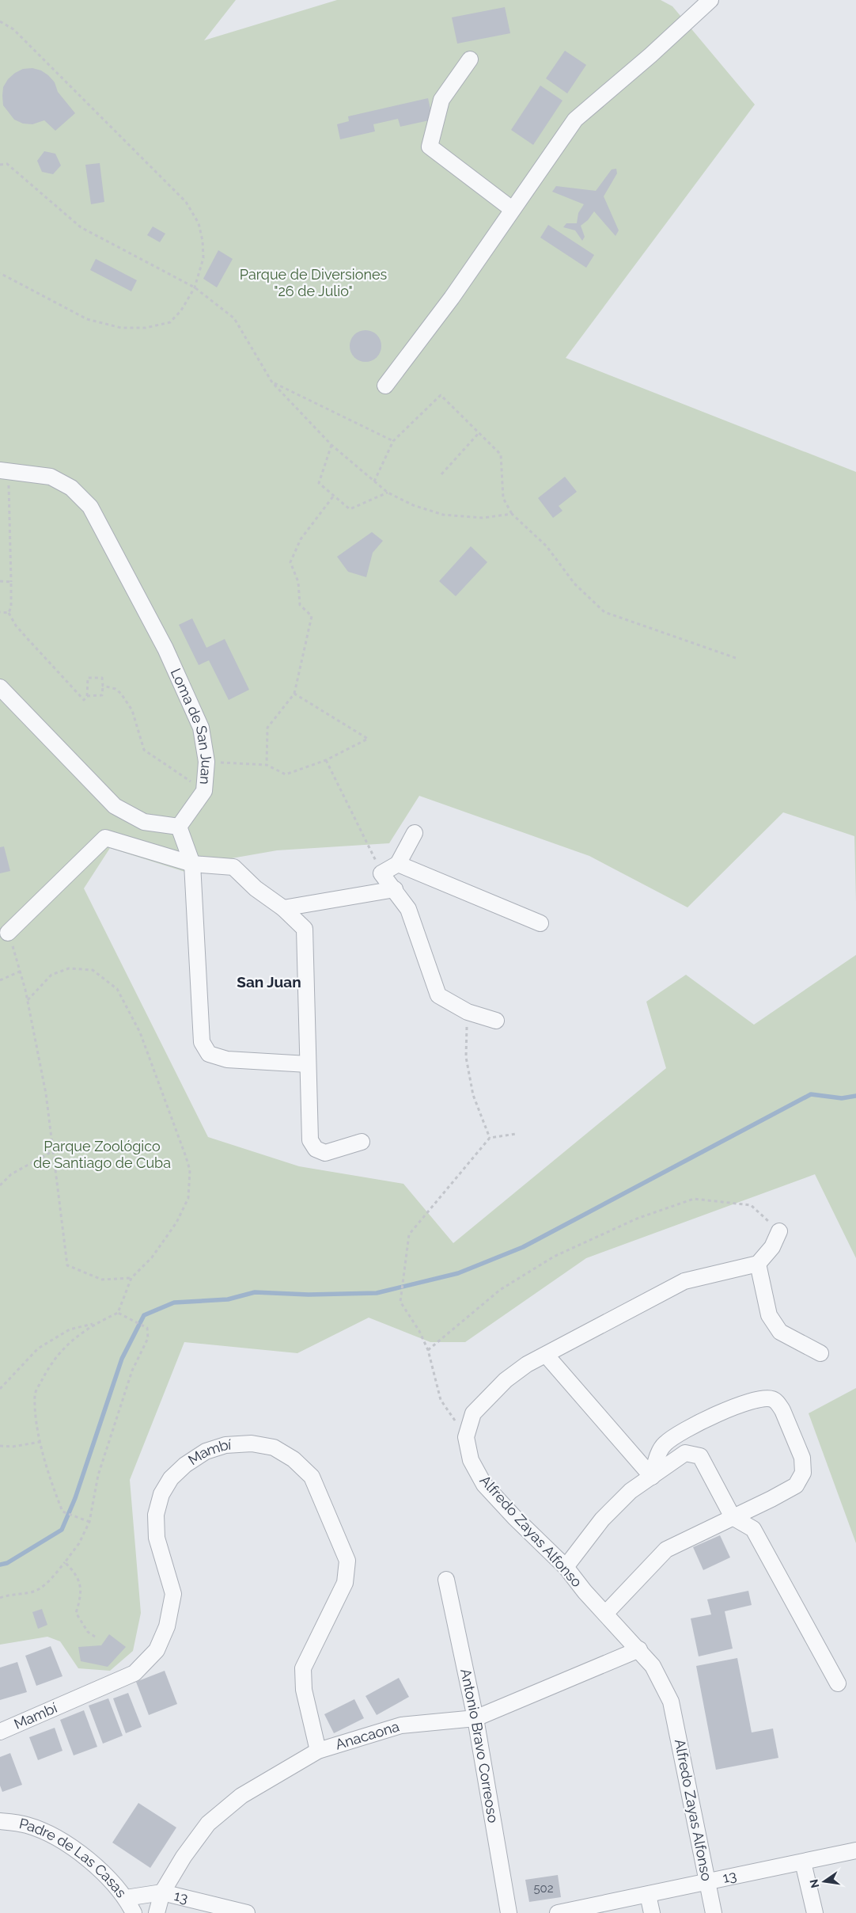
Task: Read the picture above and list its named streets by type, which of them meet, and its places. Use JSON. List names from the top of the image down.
{
  "streets": {
    "street": [
      "Loma de San Juan",
      "Mambí",
      "Alfredo Zayas Alfonso",
      "Anacaona",
      "Antonio Bravo Correoso",
      "Padre de Las Casas",
      "13"
    ]
  },
  "crossings": [
    ["Mambí", "Anacaona"],
    ["Alfredo Zayas Alfonso", "Anacaona"],
    ["Alfredo Zayas Alfonso", "13"],
    ["Anacaona", "Antonio Bravo Correoso"],
    ["Anacaona", "13"]
  ],
  "districts": ["San Juan"],
  "parks": ["Parque de Diversiones \"26 de Julio\"", "Parque Zoológico de Santiago de Cuba"],
  "house_numbers": ["502"],
  "north": "left"
}
